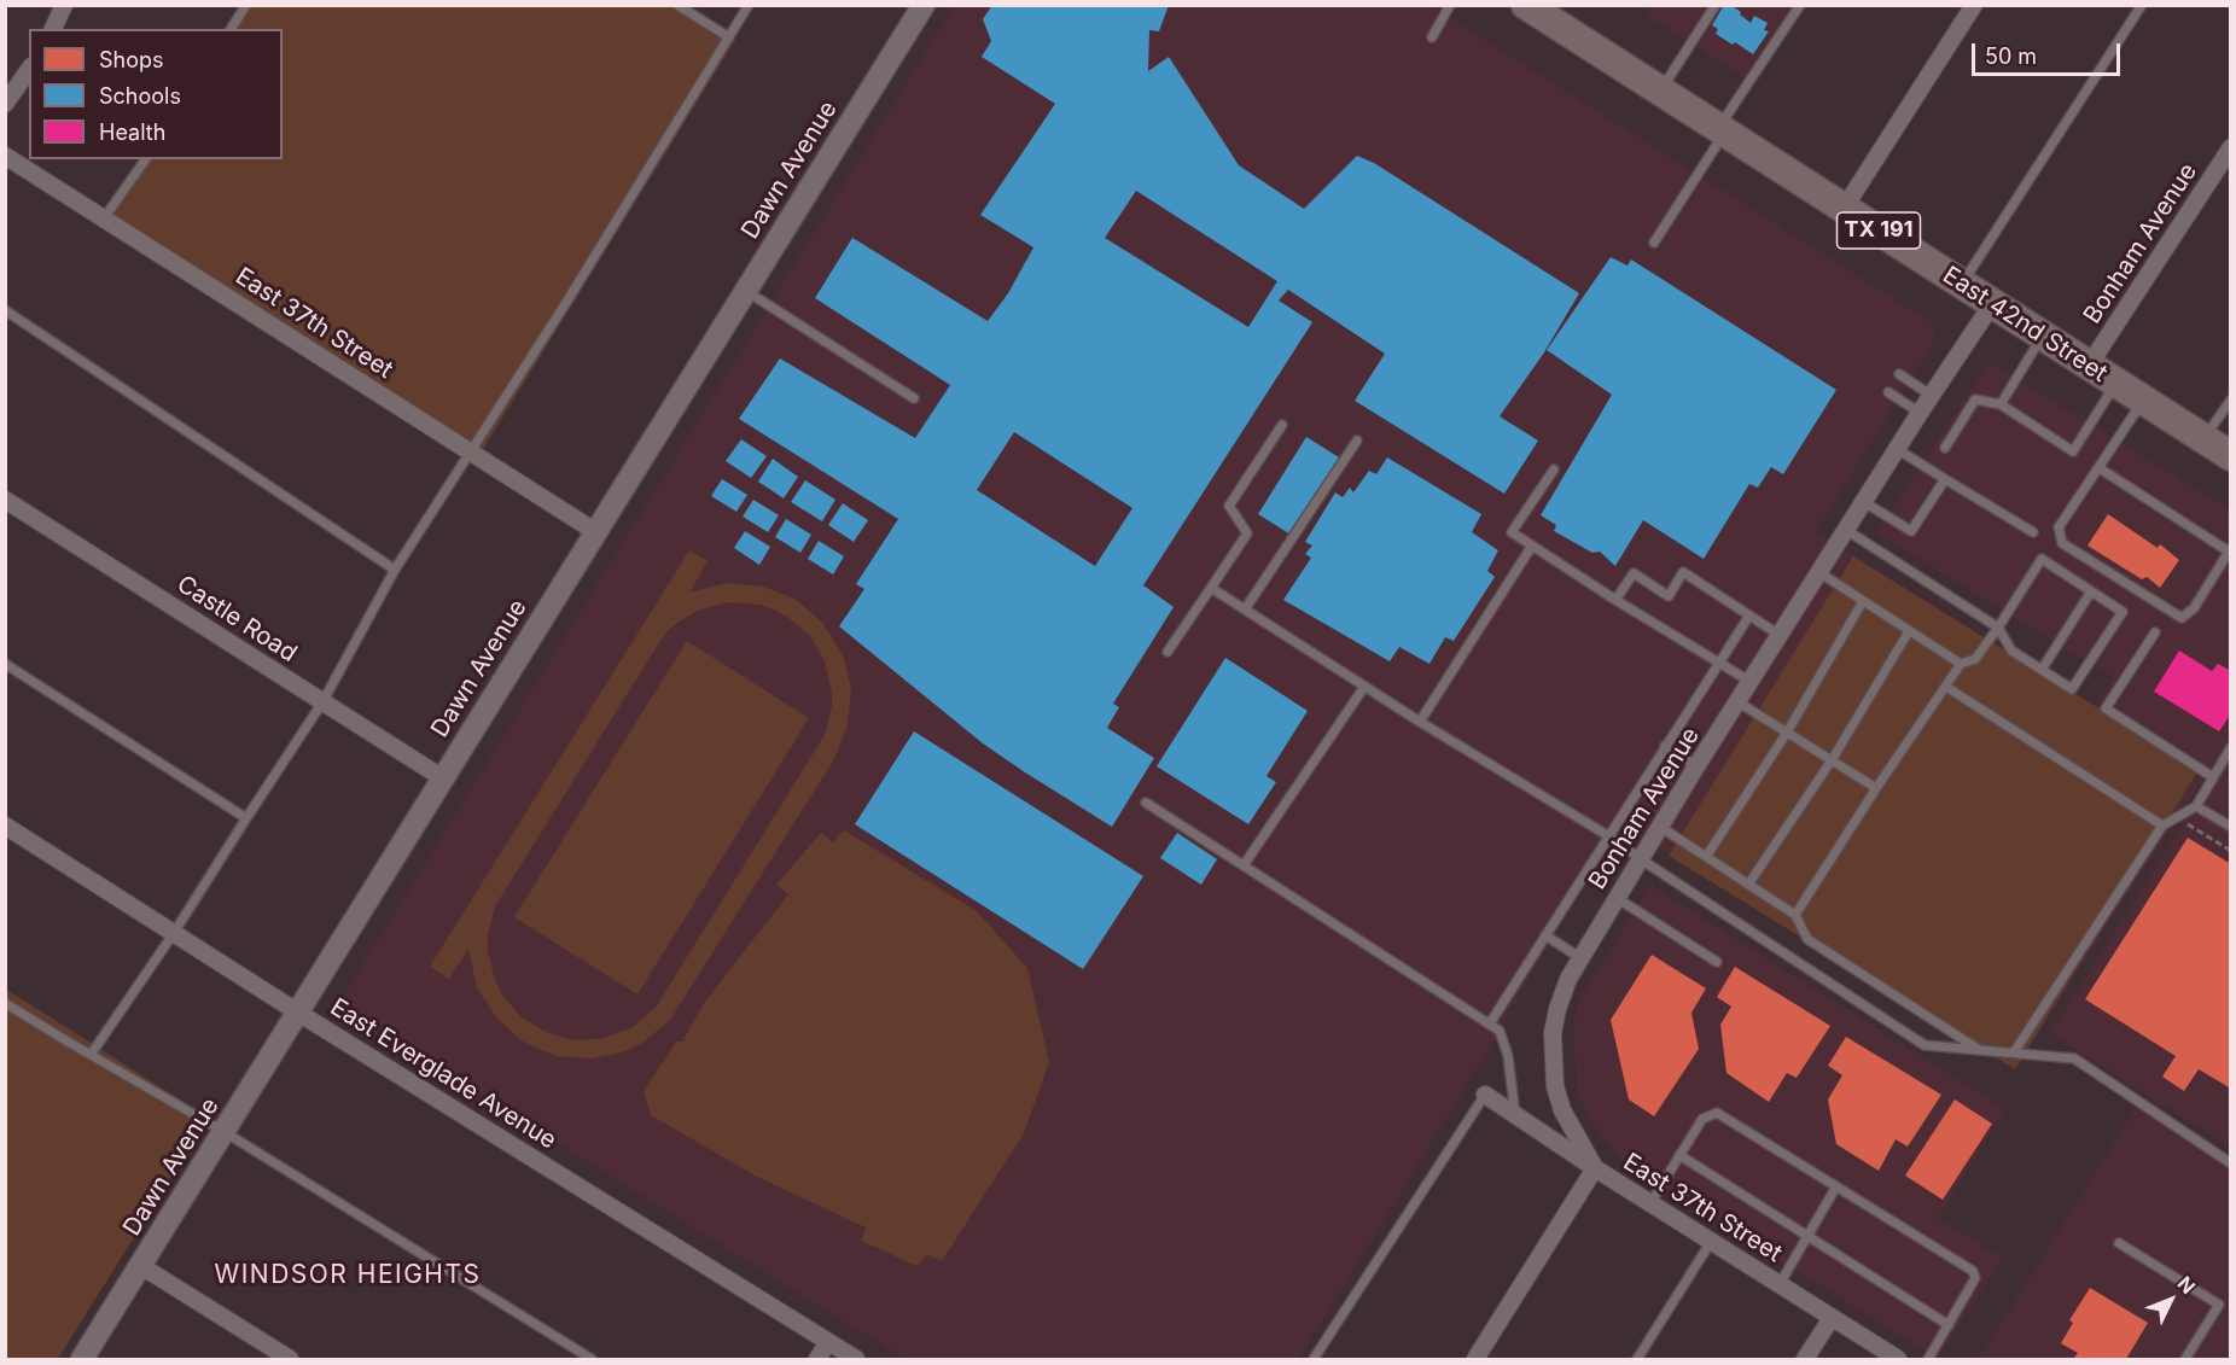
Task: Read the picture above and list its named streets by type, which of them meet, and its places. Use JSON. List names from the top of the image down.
{
  "streets": {
    "highway": ["TX 191", "East 42nd Street"],
    "street": [
      "Dawn Avenue",
      "Bonham Avenue",
      "East 37th Street",
      "Castle Road",
      "East Everglade Avenue"
    ]
  },
  "crossings": [
    ["Dawn Avenue", "East 37th Street"],
    ["Dawn Avenue", "Castle Road"],
    ["Dawn Avenue", "East Everglade Avenue"],
    ["Bonham Avenue", "East 37th Street"],
    ["Bonham Avenue", "East 42nd Street"]
  ],
  "districts": ["WINDSOR HEIGHTS"],
  "legend": ["Shops", "Schools", "Health"],
  "scale_bar": "50 m",
  "north": "top right"
}
